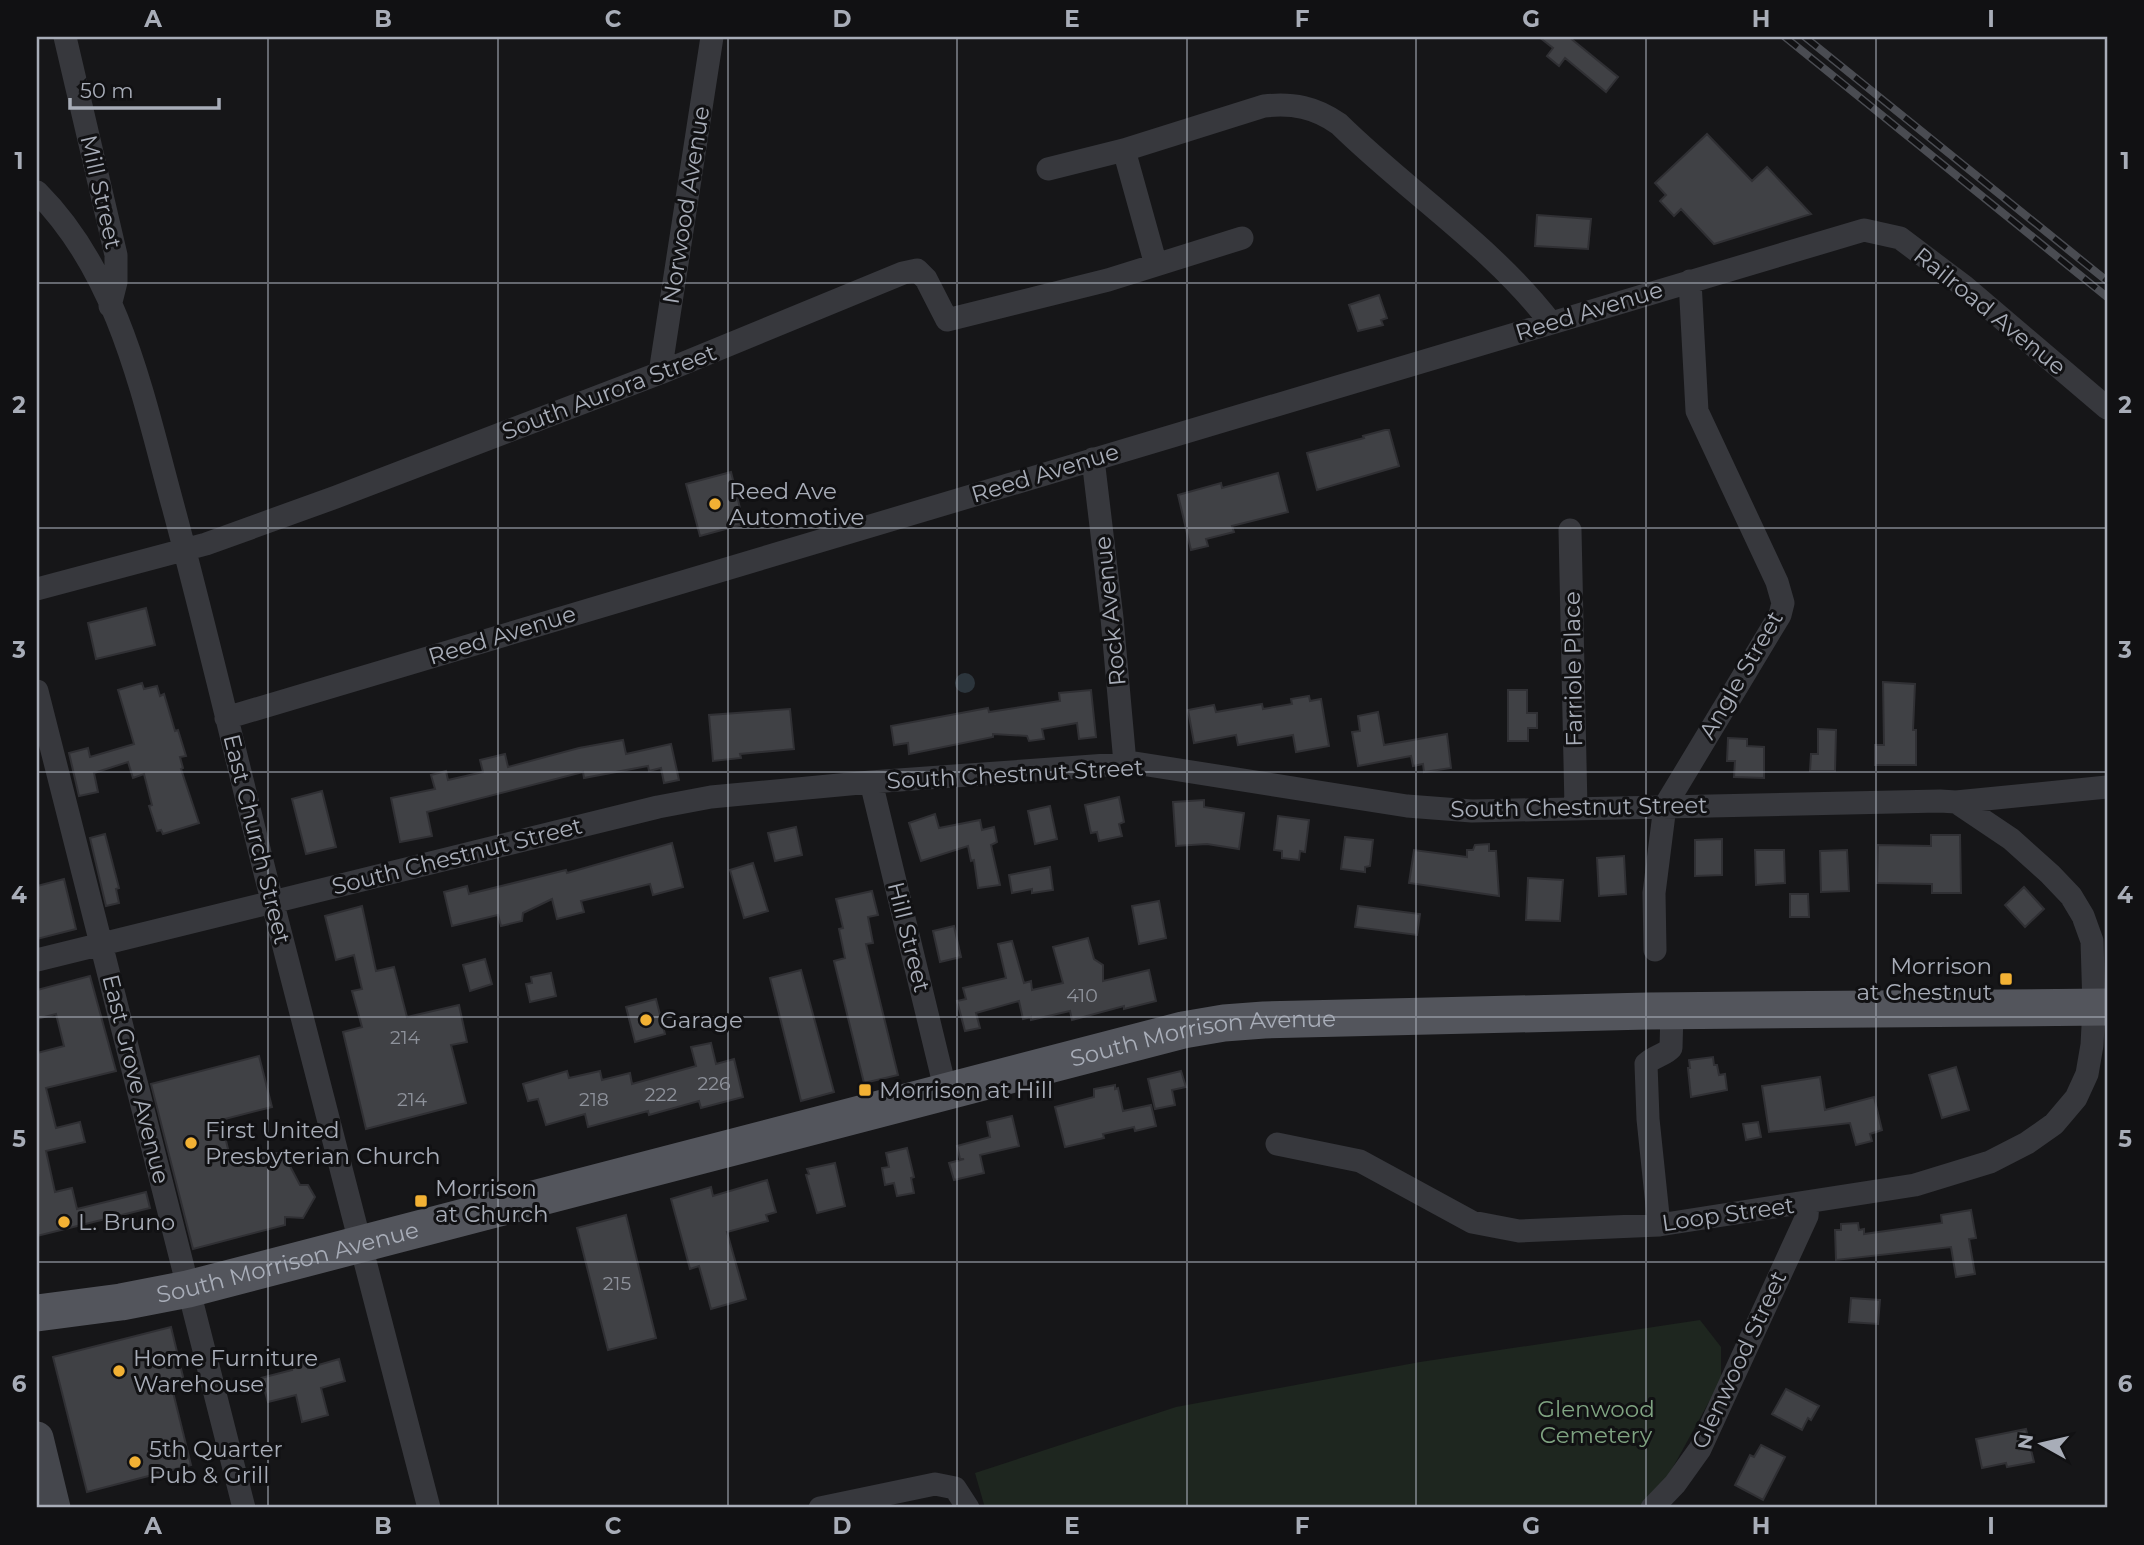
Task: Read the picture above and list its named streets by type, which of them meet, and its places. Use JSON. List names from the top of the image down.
{
  "streets": {
    "main road": ["South Morrison Avenue"],
    "street": [
      "Mill Street",
      "Norwood Avenue",
      "Reed Avenue",
      "Railroad Avenue",
      "South Aurora Street",
      "Rock Avenue",
      "Farriole Place",
      "Angle Street",
      "South Chestnut Street",
      "East Church Street",
      "Hill Street",
      "East Grove Avenue",
      "Loop Street",
      "Glenwood Street"
    ]
  },
  "crossings": [
    ["Mill Street", "East Church Street"],
    ["Norwood Avenue", "South Aurora Street"],
    ["Reed Avenue", "Railroad Avenue"],
    ["Reed Avenue", "Rock Avenue"],
    ["Reed Avenue", "Angle Street"],
    ["Reed Avenue", "East Church Street"],
    ["South Aurora Street", "East Church Street"],
    ["Rock Avenue", "South Chestnut Street"],
    ["Farriole Place", "South Chestnut Street"],
    ["Angle Street", "South Chestnut Street"],
    ["South Chestnut Street", "East Church Street"],
    ["South Chestnut Street", "Hill Street"],
    ["South Chestnut Street", "East Grove Avenue"],
    ["East Church Street", "South Morrison Avenue"],
    ["Hill Street", "South Morrison Avenue"],
    ["South Morrison Avenue", "East Grove Avenue"],
    ["South Morrison Avenue", "Loop Street"],
    ["Loop Street", "Glenwood Street"]
  ],
  "parks": ["Glenwood Cemetery"],
  "places": {
    "other": [
      "Reed Ave Automotive",
      "Garage",
      "First United Presbyterian Church",
      "L. Bruno",
      "Home Furniture Warehouse",
      "5th Quarter Pub & Grill"
    ],
    "transit": ["Morrison at Chestnut", "Morrison at Hill", "Morrison at Church"]
  },
  "house_numbers": [
    "410",
    "214",
    "226",
    "222",
    "214",
    "218",
    "215"
  ],
  "scale_bar": "50 m",
  "north": "left",
  "grid": {
    "columns": [
      "A",
      "B",
      "C",
      "D",
      "E",
      "F",
      "G",
      "H",
      "I"
    ],
    "rows": [
      "1",
      "2",
      "3",
      "4",
      "5",
      "6"
    ]
  }
}
